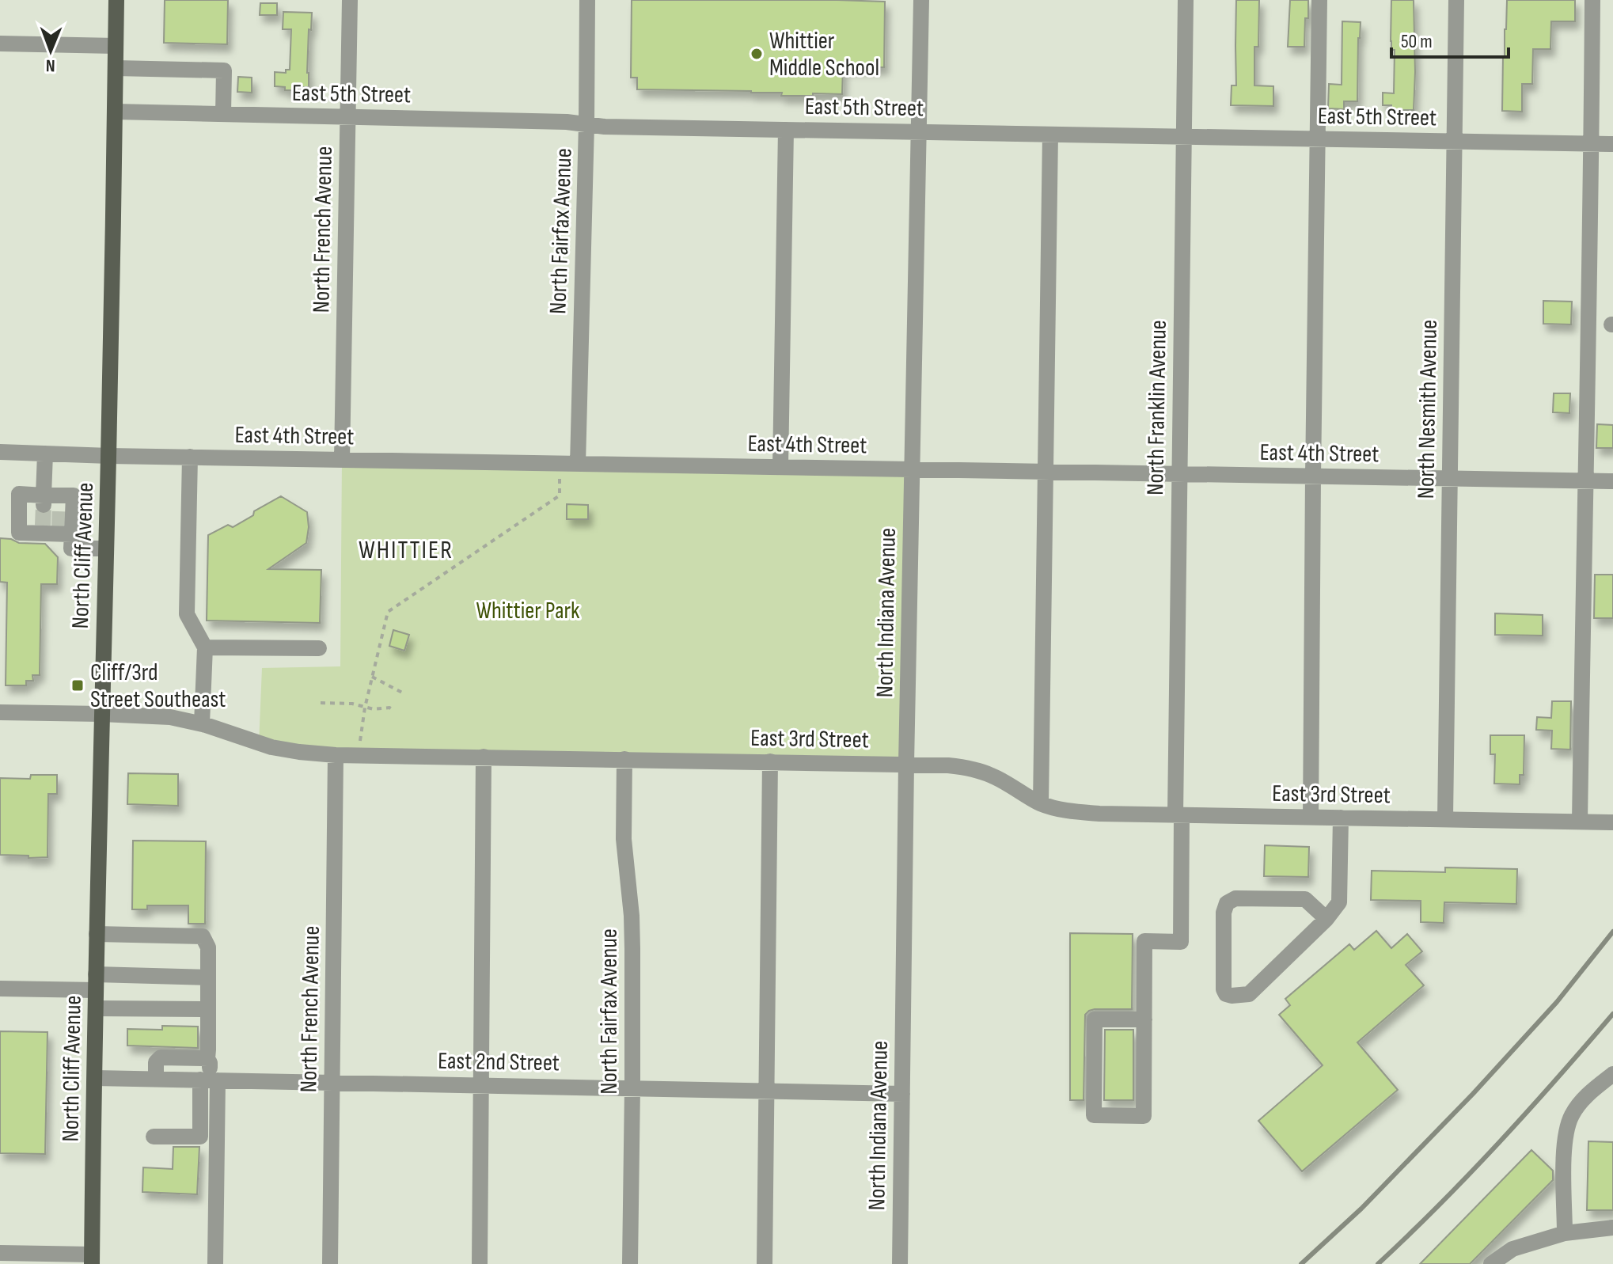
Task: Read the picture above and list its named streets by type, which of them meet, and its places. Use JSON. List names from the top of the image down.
{
  "streets": {
    "main road": ["North Cliff Avenue"],
    "street": [
      "East 5th Street",
      "North French Avenue",
      "North Fairfax Avenue",
      "North Franklin Avenue",
      "North Nesmith Avenue",
      "East 4th Street",
      "North Indiana Avenue",
      "East 3rd Street",
      "East 2nd Street"
    ]
  },
  "crossings": [
    ["East 5th Street", "North French Avenue"],
    ["East 5th Street", "North Fairfax Avenue"],
    ["East 5th Street", "North Franklin Avenue"],
    ["East 5th Street", "North Nesmith Avenue"],
    ["East 5th Street", "North Cliff Avenue"],
    ["East 5th Street", "North Indiana Avenue"],
    ["North French Avenue", "East 4th Street"],
    ["North French Avenue", "East 3rd Street"],
    ["North French Avenue", "East 2nd Street"],
    ["North Fairfax Avenue", "East 4th Street"],
    ["North Fairfax Avenue", "East 3rd Street"],
    ["North Fairfax Avenue", "East 2nd Street"],
    ["North Franklin Avenue", "East 4th Street"],
    ["North Franklin Avenue", "East 3rd Street"],
    ["North Nesmith Avenue", "East 4th Street"],
    ["North Nesmith Avenue", "East 3rd Street"],
    ["East 4th Street", "North Cliff Avenue"],
    ["East 4th Street", "North Indiana Avenue"],
    ["North Cliff Avenue", "East 3rd Street"],
    ["North Cliff Avenue", "East 2nd Street"],
    ["North Indiana Avenue", "East 3rd Street"],
    ["North Indiana Avenue", "East 2nd Street"]
  ],
  "districts": ["WHITTIER"],
  "parks": ["Whittier Park"],
  "places": {
    "other": ["Whittier Middle School"],
    "transit": ["Cliff/3rd Street Southeast"]
  },
  "scale_bar": "50 m",
  "north": "bottom"
}
